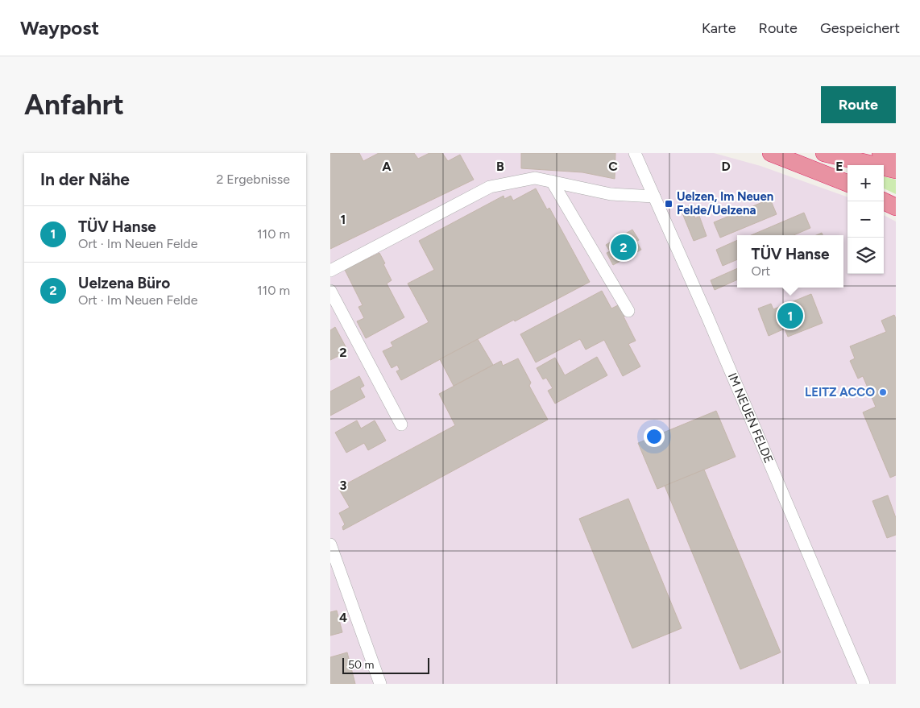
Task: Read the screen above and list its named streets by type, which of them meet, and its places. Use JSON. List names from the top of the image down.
{
  "streets": {
    "street": ["IM NEUEN FELDE"]
  },
  "places": {
    "transit": ["Uelzen, Im Neuen Felde/Uelzena"],
    "other": ["LEITZ ACCO"]
  },
  "scale_bar": "50 m",
  "page": {
    "header": "Waypost",
    "nav": ["Karte", "Route", "Gespeichert"],
    "buttons": "Route",
    "title": "Anfahrt",
    "heading": ["In der Nähe", "2 Ergebnisse"],
    "map_buttons": ["+", "−"],
    "list": [
      {
        "mark": "1",
        "name": "TÜV Hanse",
        "note": "Ort · Im Neuen Felde",
        "value": "110 m"
      },
      {
        "mark": "2",
        "name": "Uelzena Büro",
        "note": "Ort · Im Neuen Felde",
        "value": "110 m"
      }
    ],
    "pins": ["2", "1"],
    "popup": ["TÜV Hanse", "Ort"],
    "scale": "50 m"
  },
  "grid": {
    "columns": [
      "A",
      "B",
      "C",
      "D",
      "E"
    ],
    "rows": [
      "1",
      "2",
      "3",
      "4"
    ]
  }
}
